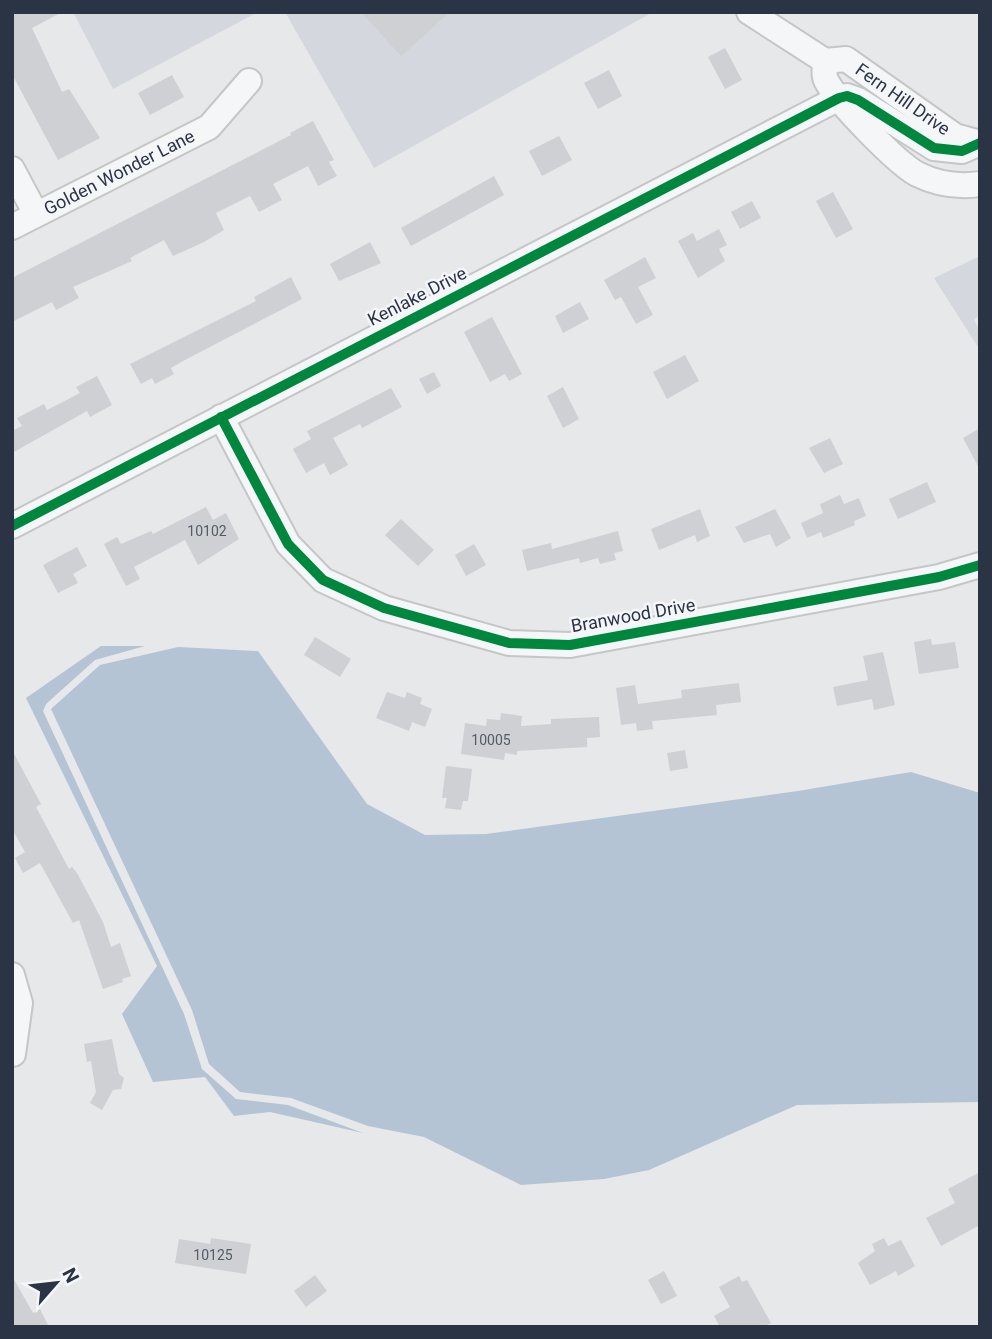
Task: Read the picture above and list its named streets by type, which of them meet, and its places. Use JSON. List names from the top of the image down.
{
  "streets": {
    "street": [
      "Fern Hill Drive",
      "Golden Wonder Lane",
      "Kenlake Drive",
      "Branwood Drive"
    ]
  },
  "crossings": [
    ["Fern Hill Drive", "Kenlake Drive"],
    ["Kenlake Drive", "Branwood Drive"]
  ],
  "house_numbers": ["10102", "10005", "10125"],
  "north": "top right"
}
